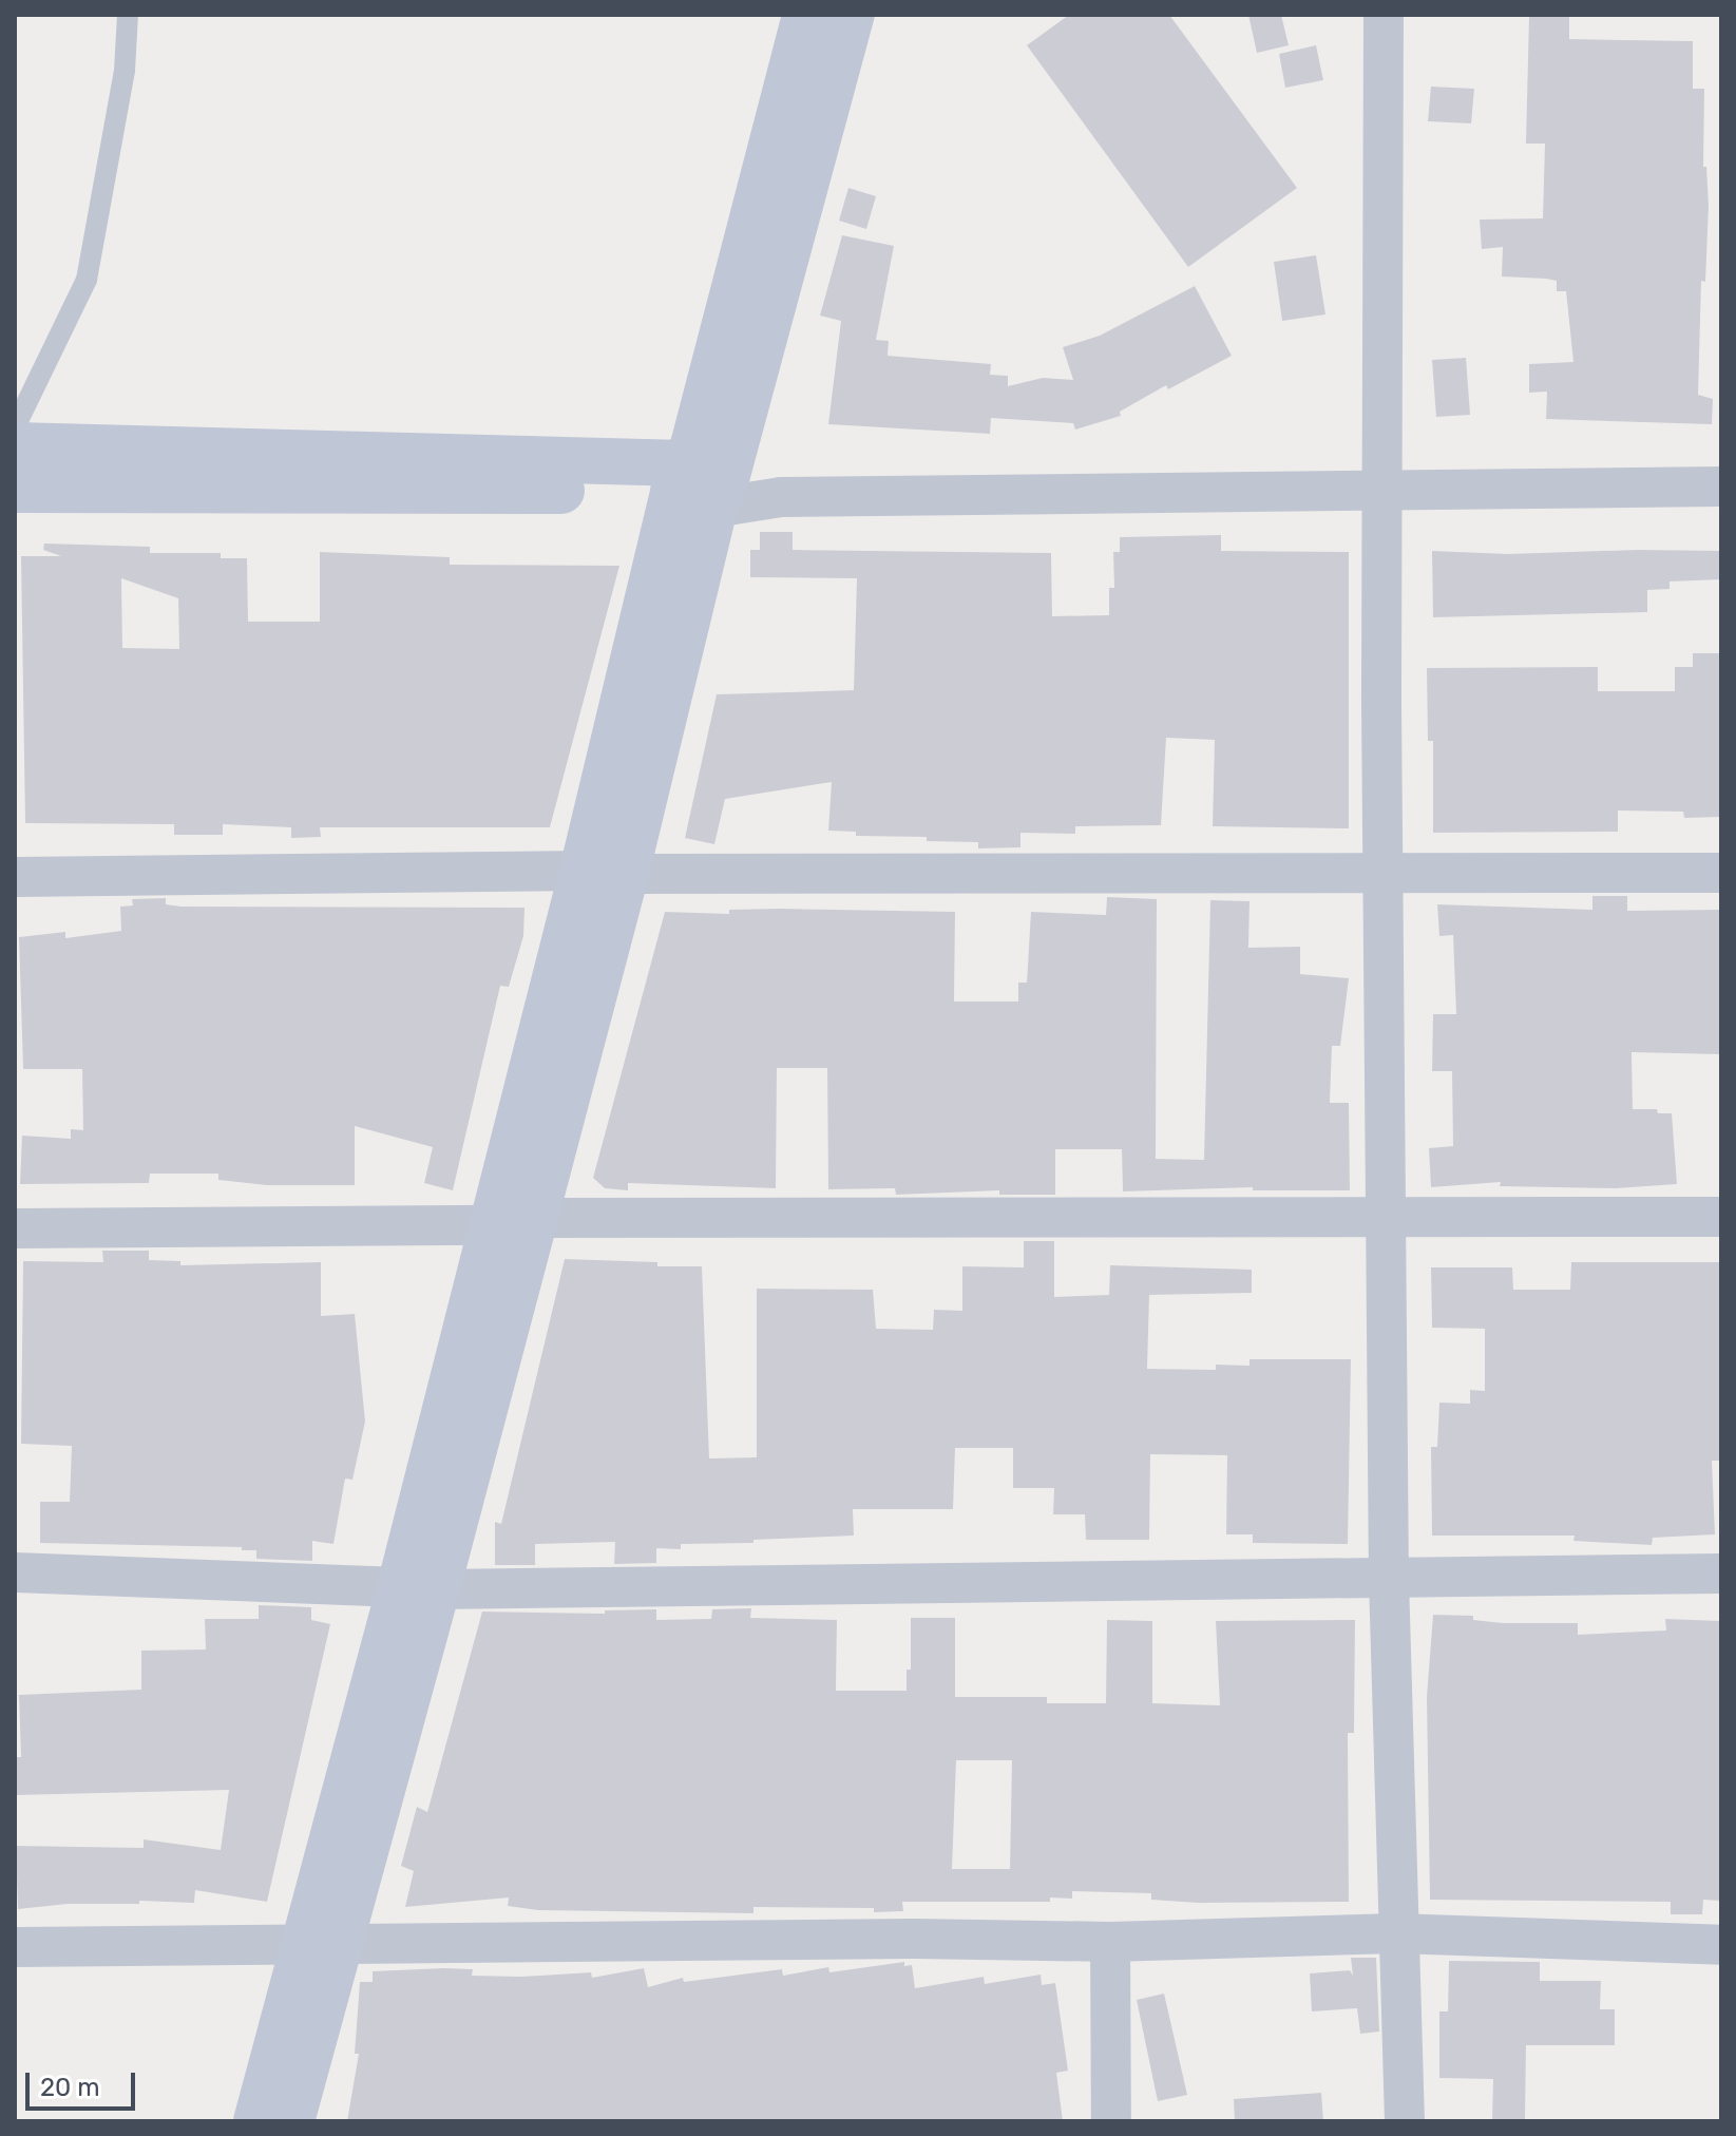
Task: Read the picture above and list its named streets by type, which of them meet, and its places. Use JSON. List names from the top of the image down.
{
  "scale_bar": "20 m"
}
